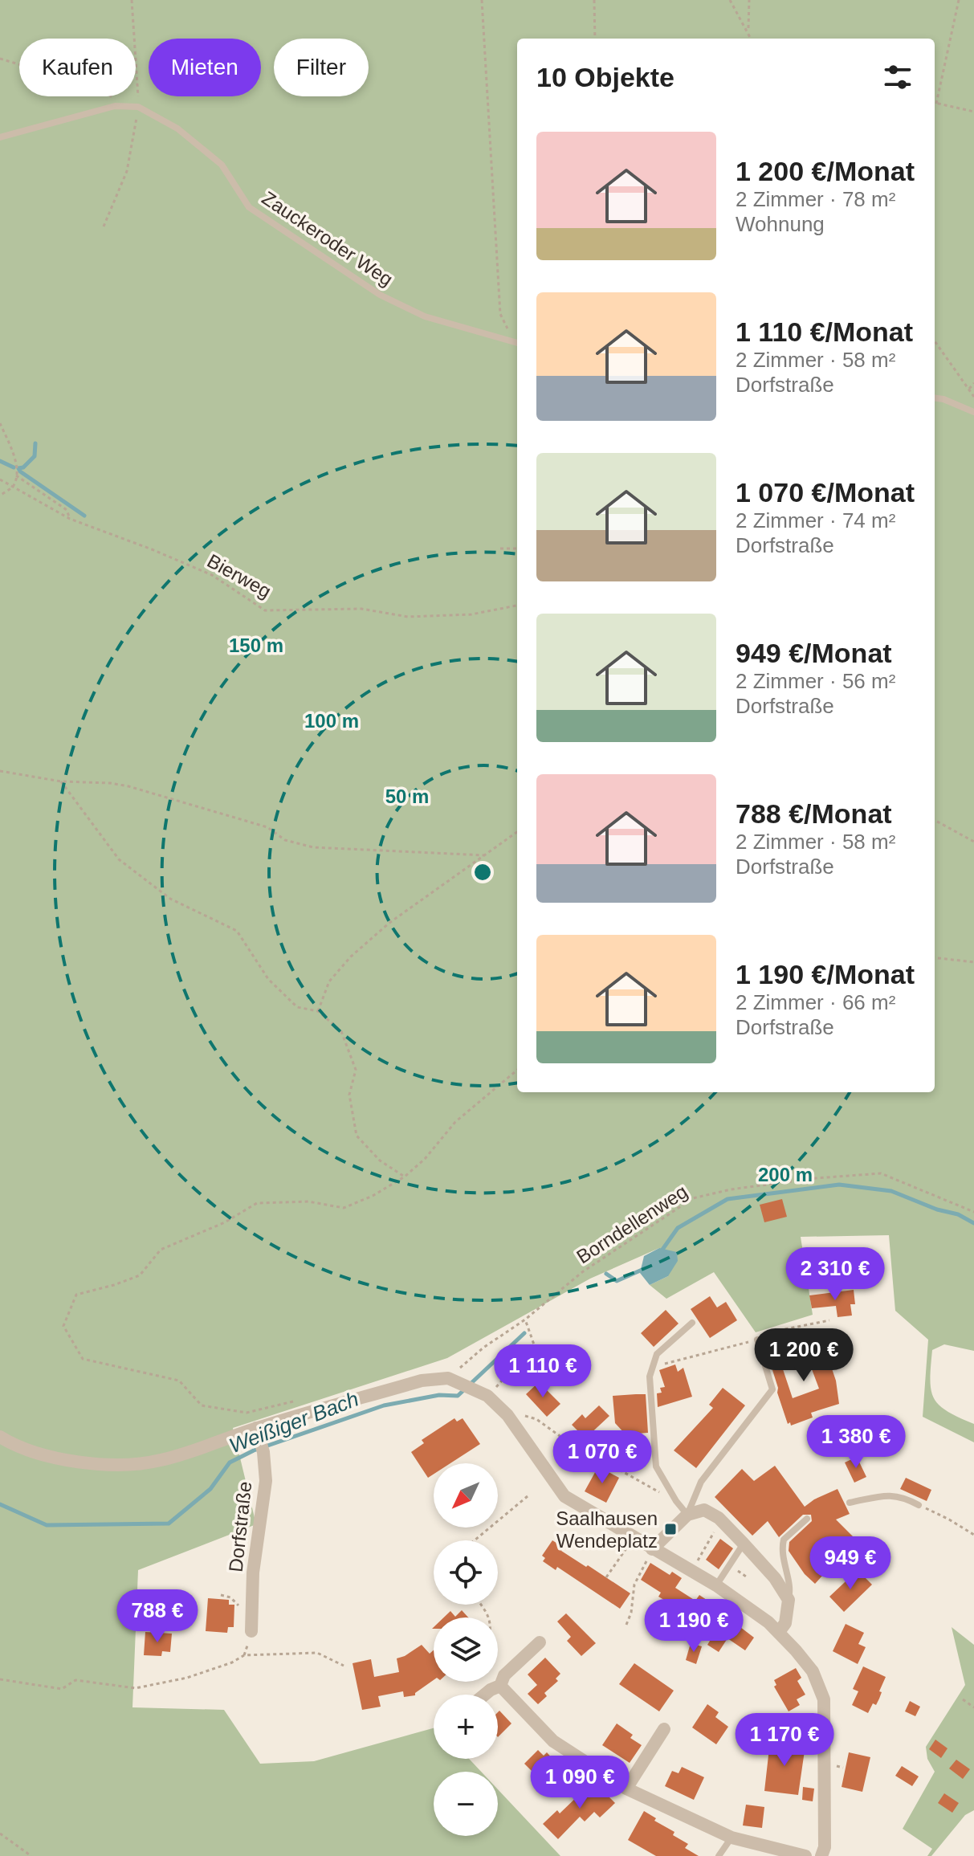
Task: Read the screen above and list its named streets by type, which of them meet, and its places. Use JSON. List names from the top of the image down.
{
  "streets": {
    "street": ["Dorfstraße"],
    "lane": ["Zauckeroder Weg"],
    "path": ["Bierweg", "Borndellenweg"]
  },
  "water": ["Weißiger Bach"],
  "places": {
    "transit": ["Saalhausen Wendeplatz"]
  },
  "north": "bottom left",
  "page": {
    "chip": ["Kaufen", "Mieten", "Filter"],
    "heading": "10 Objekte",
    "list": [
      {
        "name": "1 200 €/Monat",
        "note": "2 Zimmer · 78 m² · Wohnung"
      },
      {
        "name": "1 110 €/Monat",
        "note": "2 Zimmer · 58 m² · Dorfstraße"
      },
      {
        "name": "1 070 €/Monat",
        "note": "2 Zimmer · 74 m² · Dorfstraße"
      },
      {
        "name": "949 €/Monat",
        "note": "2 Zimmer · 56 m² · Dorfstraße"
      },
      {
        "name": "788 €/Monat",
        "note": "2 Zimmer · 58 m² · Dorfstraße"
      },
      {
        "name": "1 190 €/Monat",
        "note": "2 Zimmer · 66 m² · Dorfstraße"
      }
    ],
    "price": [
      "2 310 €",
      "1 200 €",
      "1 110 €",
      "1 380 €",
      "1 070 €",
      "949 €",
      "788 €",
      "1 190 €",
      "1 170 €",
      "1 090 €"
    ],
    "map_buttons": ["+", "−"]
  },
  "rings": [
    "150 m",
    "100 m",
    "50 m",
    "200 m"
  ]
}
